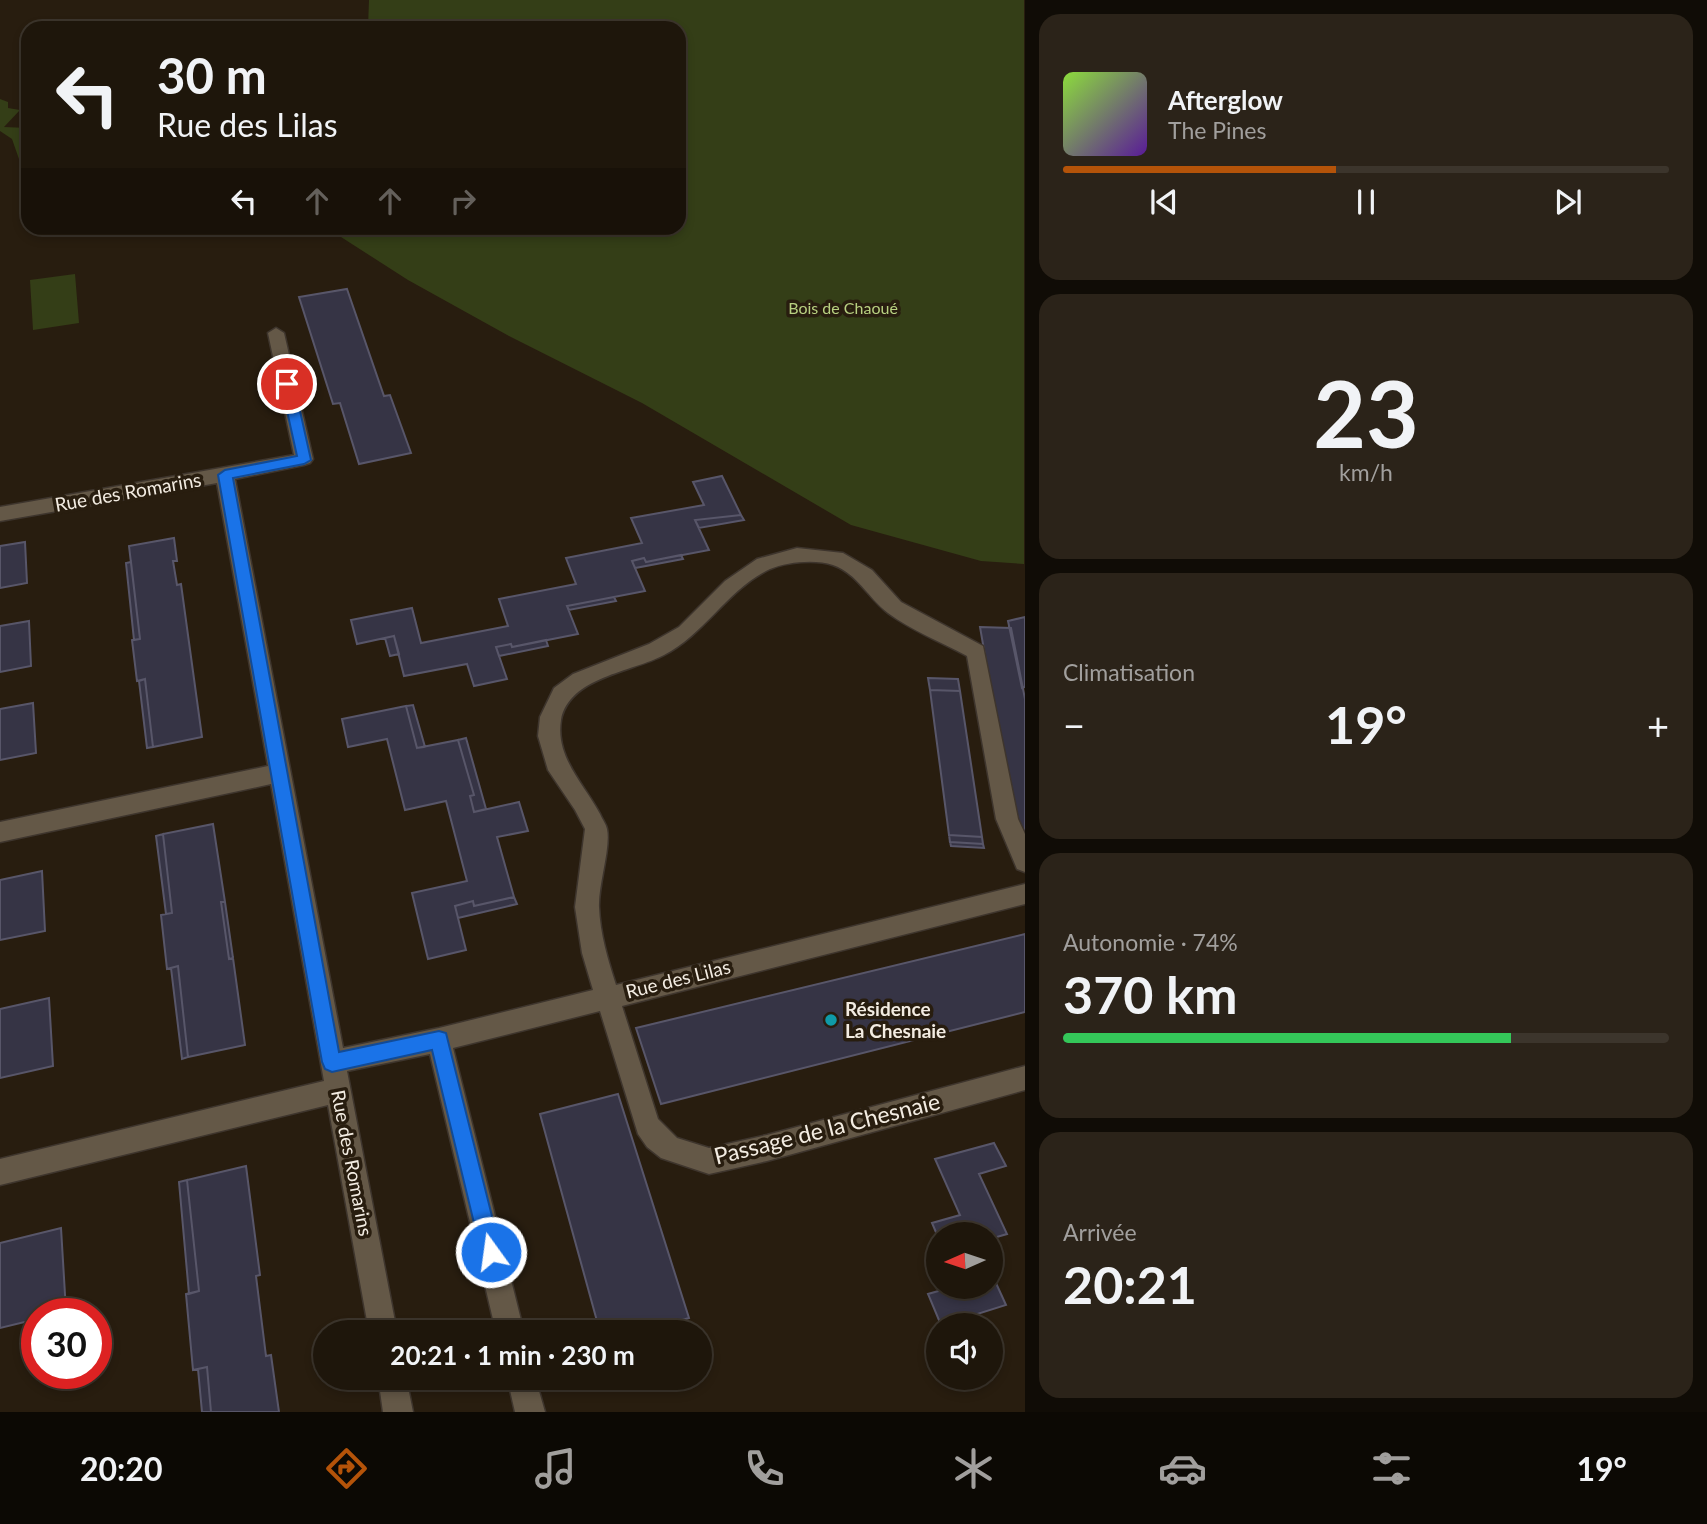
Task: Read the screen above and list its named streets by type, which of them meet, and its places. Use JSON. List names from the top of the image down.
{
  "streets": {
    "street": ["Rue des Romarins", "Rue des Lilas", "Passage de la Chesnaie"]
  },
  "crossings": [
    ["Rue des Romarins", "Rue des Lilas"],
    ["Rue des Lilas", "Passage de la Chesnaie"]
  ],
  "parks": ["Bois de Chaoué"],
  "places": ["Résidence La Chesnaie"],
  "north": "left",
  "page": {
    "turn": ["30 m", "Rue des Lilas"],
    "song": ["Afterglow", "The Pines"],
    "tile": [
      ["23", "km/h"],
      "Climatisation",
      ["Autonomie · 74%", "370 km"],
      ["Arrivée", "20:21"]
    ],
    "heat": ["−", "19°", "+"],
    "limit": "30",
    "trip": "20:21 · 1 min · 230 m",
    "tabs": ["20:20", "19°"]
  }
}
